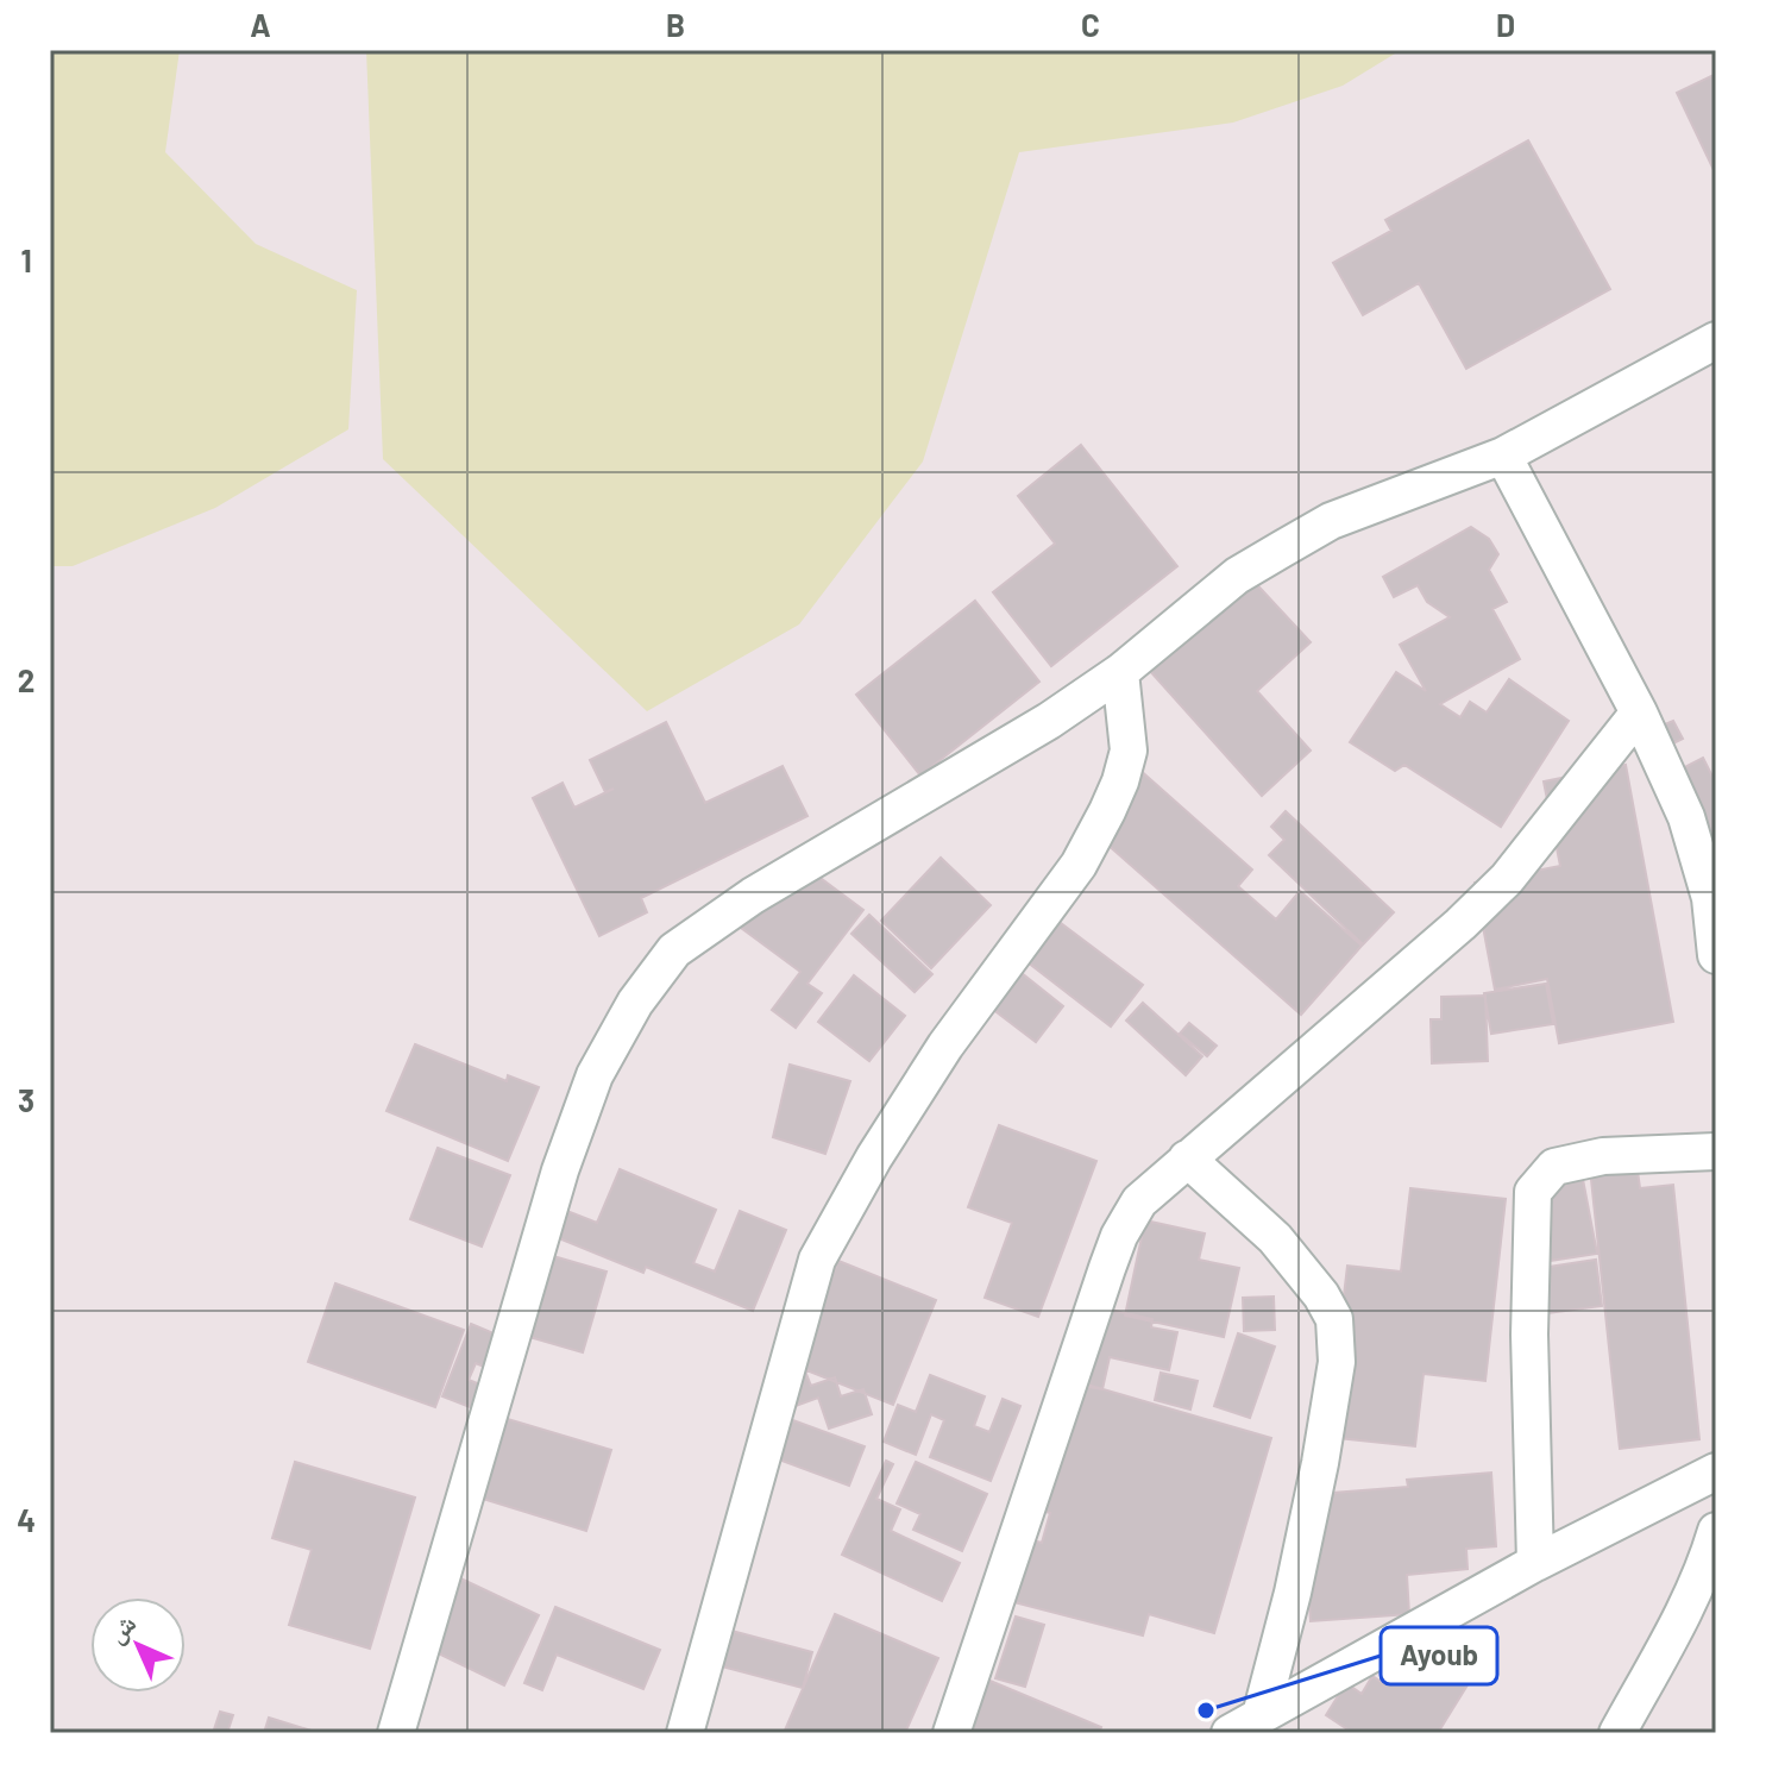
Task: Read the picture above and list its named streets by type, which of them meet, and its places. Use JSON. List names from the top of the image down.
{
  "places": ["Ayoub"],
  "north": "top left",
  "grid": {
    "columns": [
      "A",
      "B",
      "C",
      "D"
    ],
    "rows": [
      "1",
      "2",
      "3",
      "4"
    ]
  }
}
